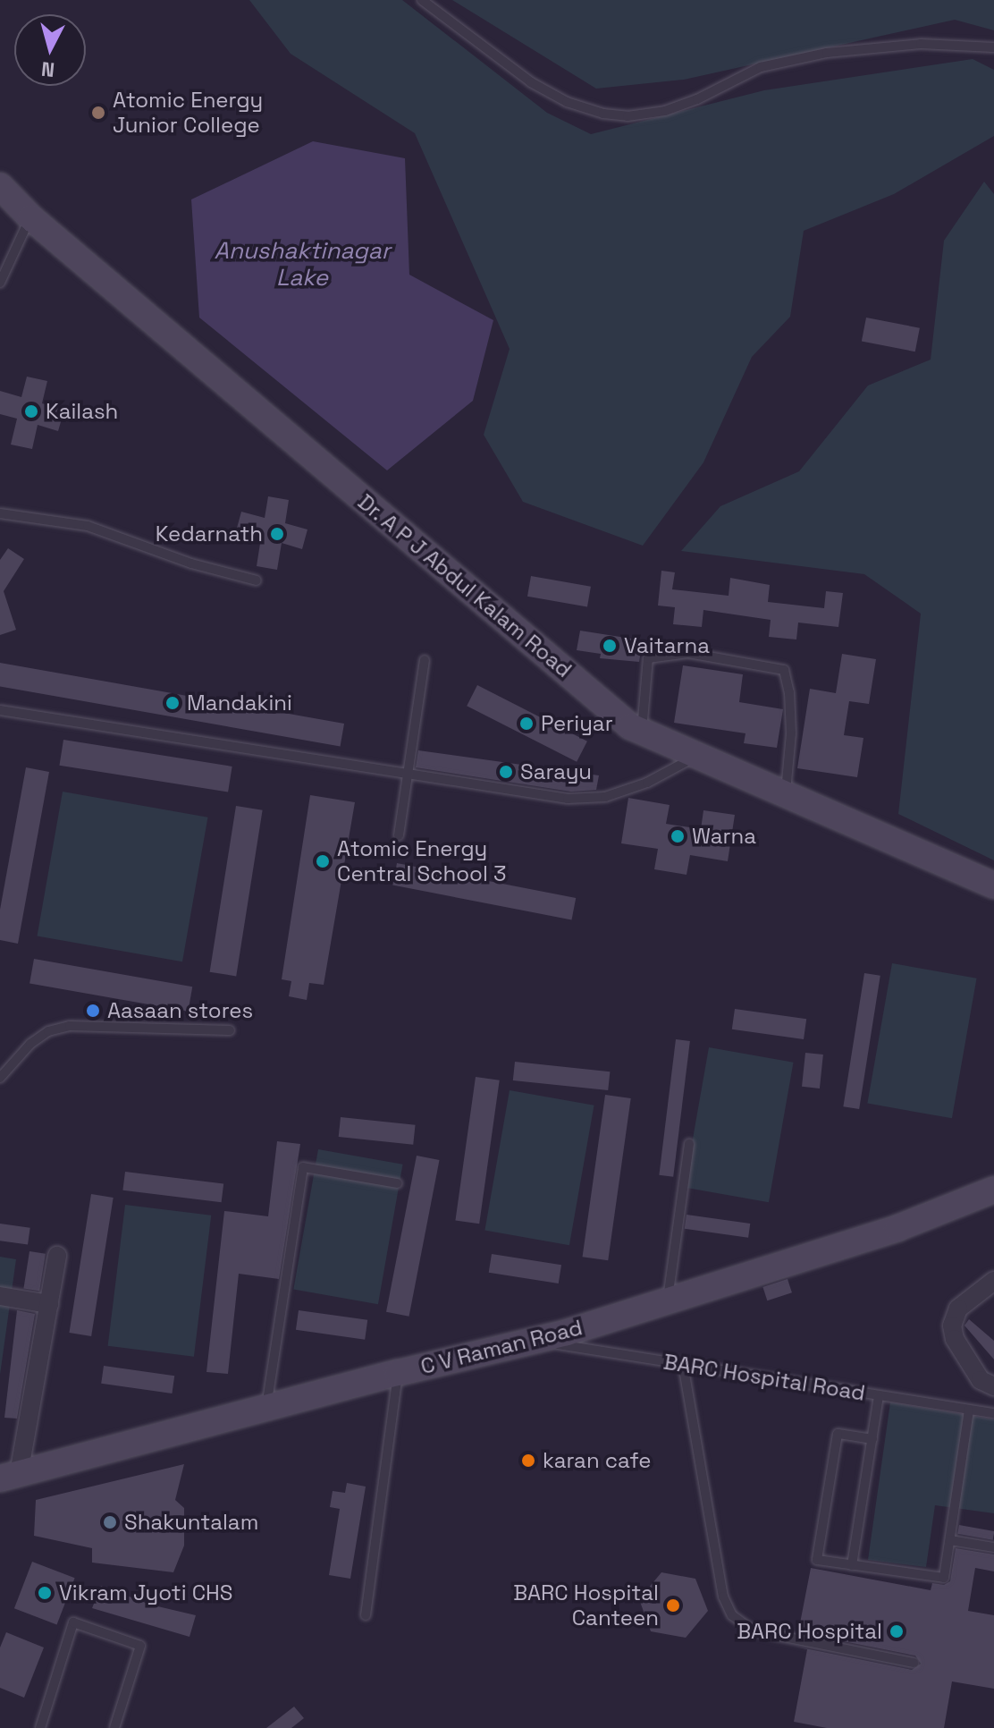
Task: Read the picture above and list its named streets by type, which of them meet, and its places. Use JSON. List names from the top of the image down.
{
  "streets": {
    "street": ["Dr. A P J Abdul Kalam Road", "C V Raman Road"],
    "lane": ["BARC Hospital Road"]
  },
  "crossings": [
    ["C V Raman Road", "BARC Hospital Road"]
  ],
  "water": ["Anushaktinagar Lake"],
  "places": [
    "Atomic Energy Junior College",
    "Kailash",
    "Kedarnath",
    "Vaitarna",
    "Mandakini",
    "Periyar",
    "Sarayu",
    "Warna",
    "Atomic Energy Central School 3",
    "Aasaan stores",
    "karan cafe",
    "Shakuntalam",
    "Vikram Jyoti CHS",
    "BARC Hospital Canteen",
    "BARC Hospital"
  ],
  "north": "bottom"
}
